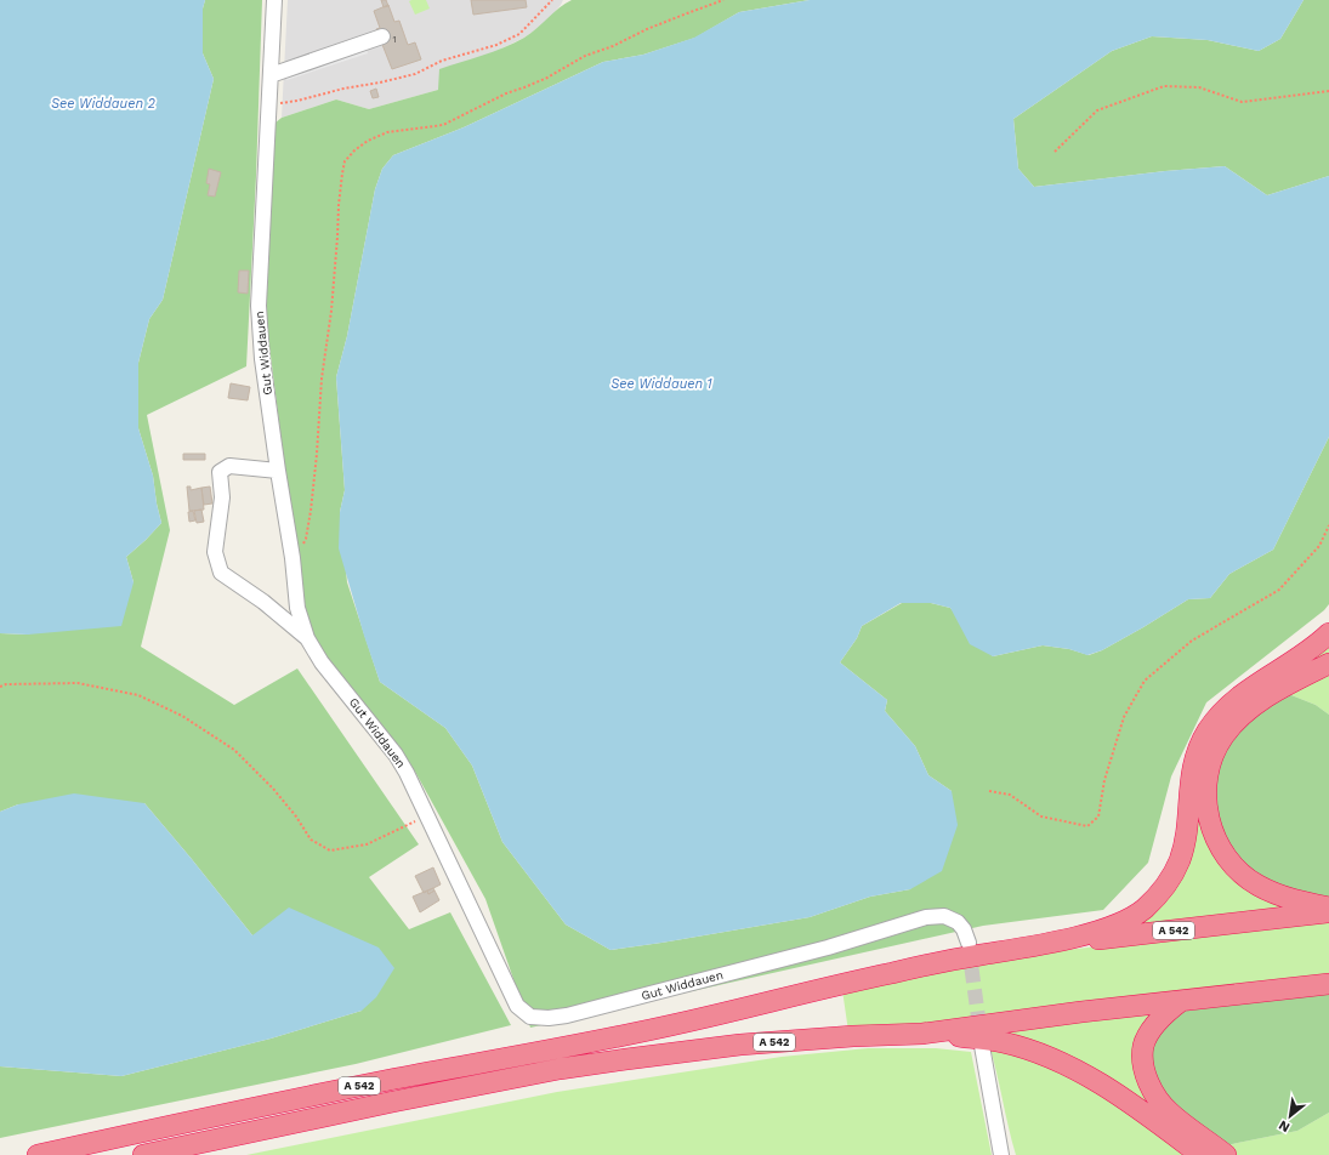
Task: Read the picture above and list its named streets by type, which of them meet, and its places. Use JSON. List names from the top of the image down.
{
  "streets": {
    "highway": ["A 542"],
    "lane": ["Gut Widdauen"]
  },
  "water": ["See Widdauen 2", "See Widdauen 1"],
  "house_numbers": ["1"],
  "north": "bottom left"
}
